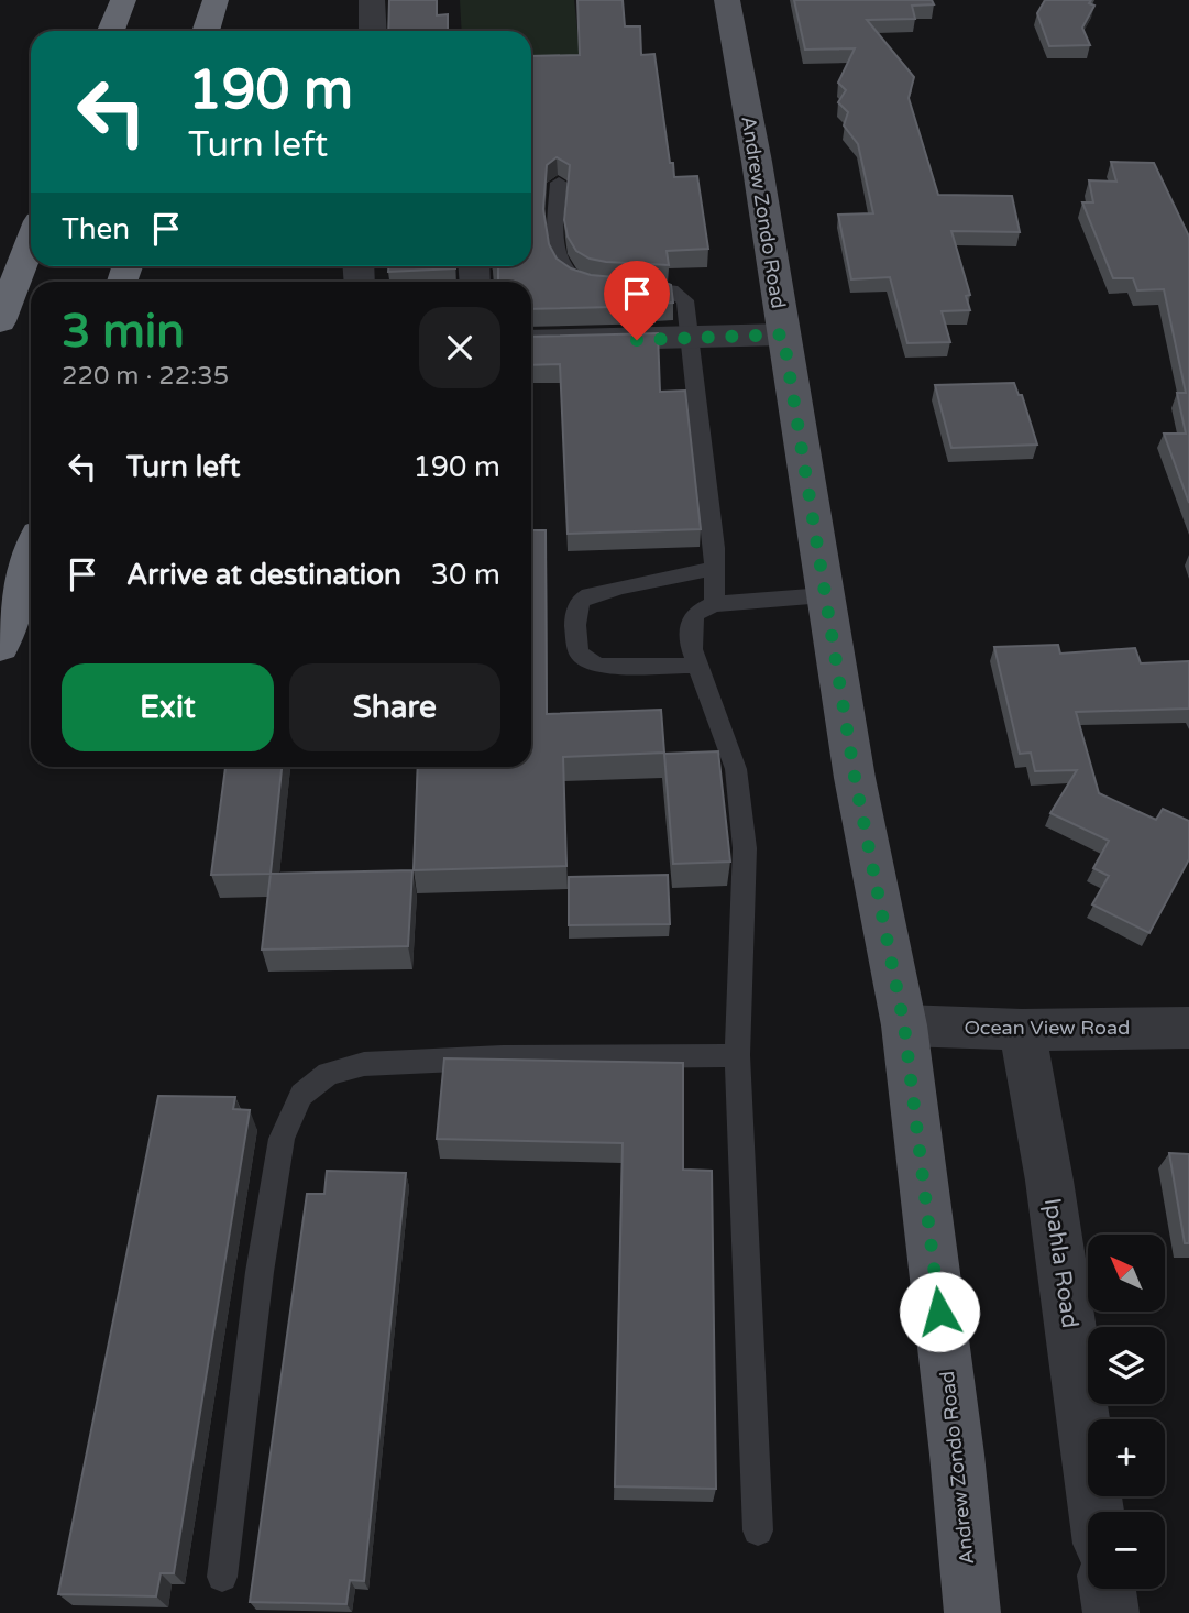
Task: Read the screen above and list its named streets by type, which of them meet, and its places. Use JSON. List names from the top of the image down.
{
  "streets": {
    "main road": ["Andrew Zondo Road"],
    "street": ["Ocean View Road", "Ipahla Road"]
  },
  "crossings": [
    ["Andrew Zondo Road", "Ocean View Road"],
    ["Ocean View Road", "Ipahla Road"]
  ],
  "north": "top left",
  "page": {
    "turn": ["190 m", "Turn left"],
    "then": "Then",
    "heading": ["3 min", "220 m · 22:35"],
    "list": [
      {
        "name": "Turn left",
        "value": "190 m"
      },
      {
        "name": "Arrive at destination",
        "value": "30 m"
      }
    ],
    "buttons": ["Exit", "Share"],
    "map_buttons": ["+", "−"]
  }
}
